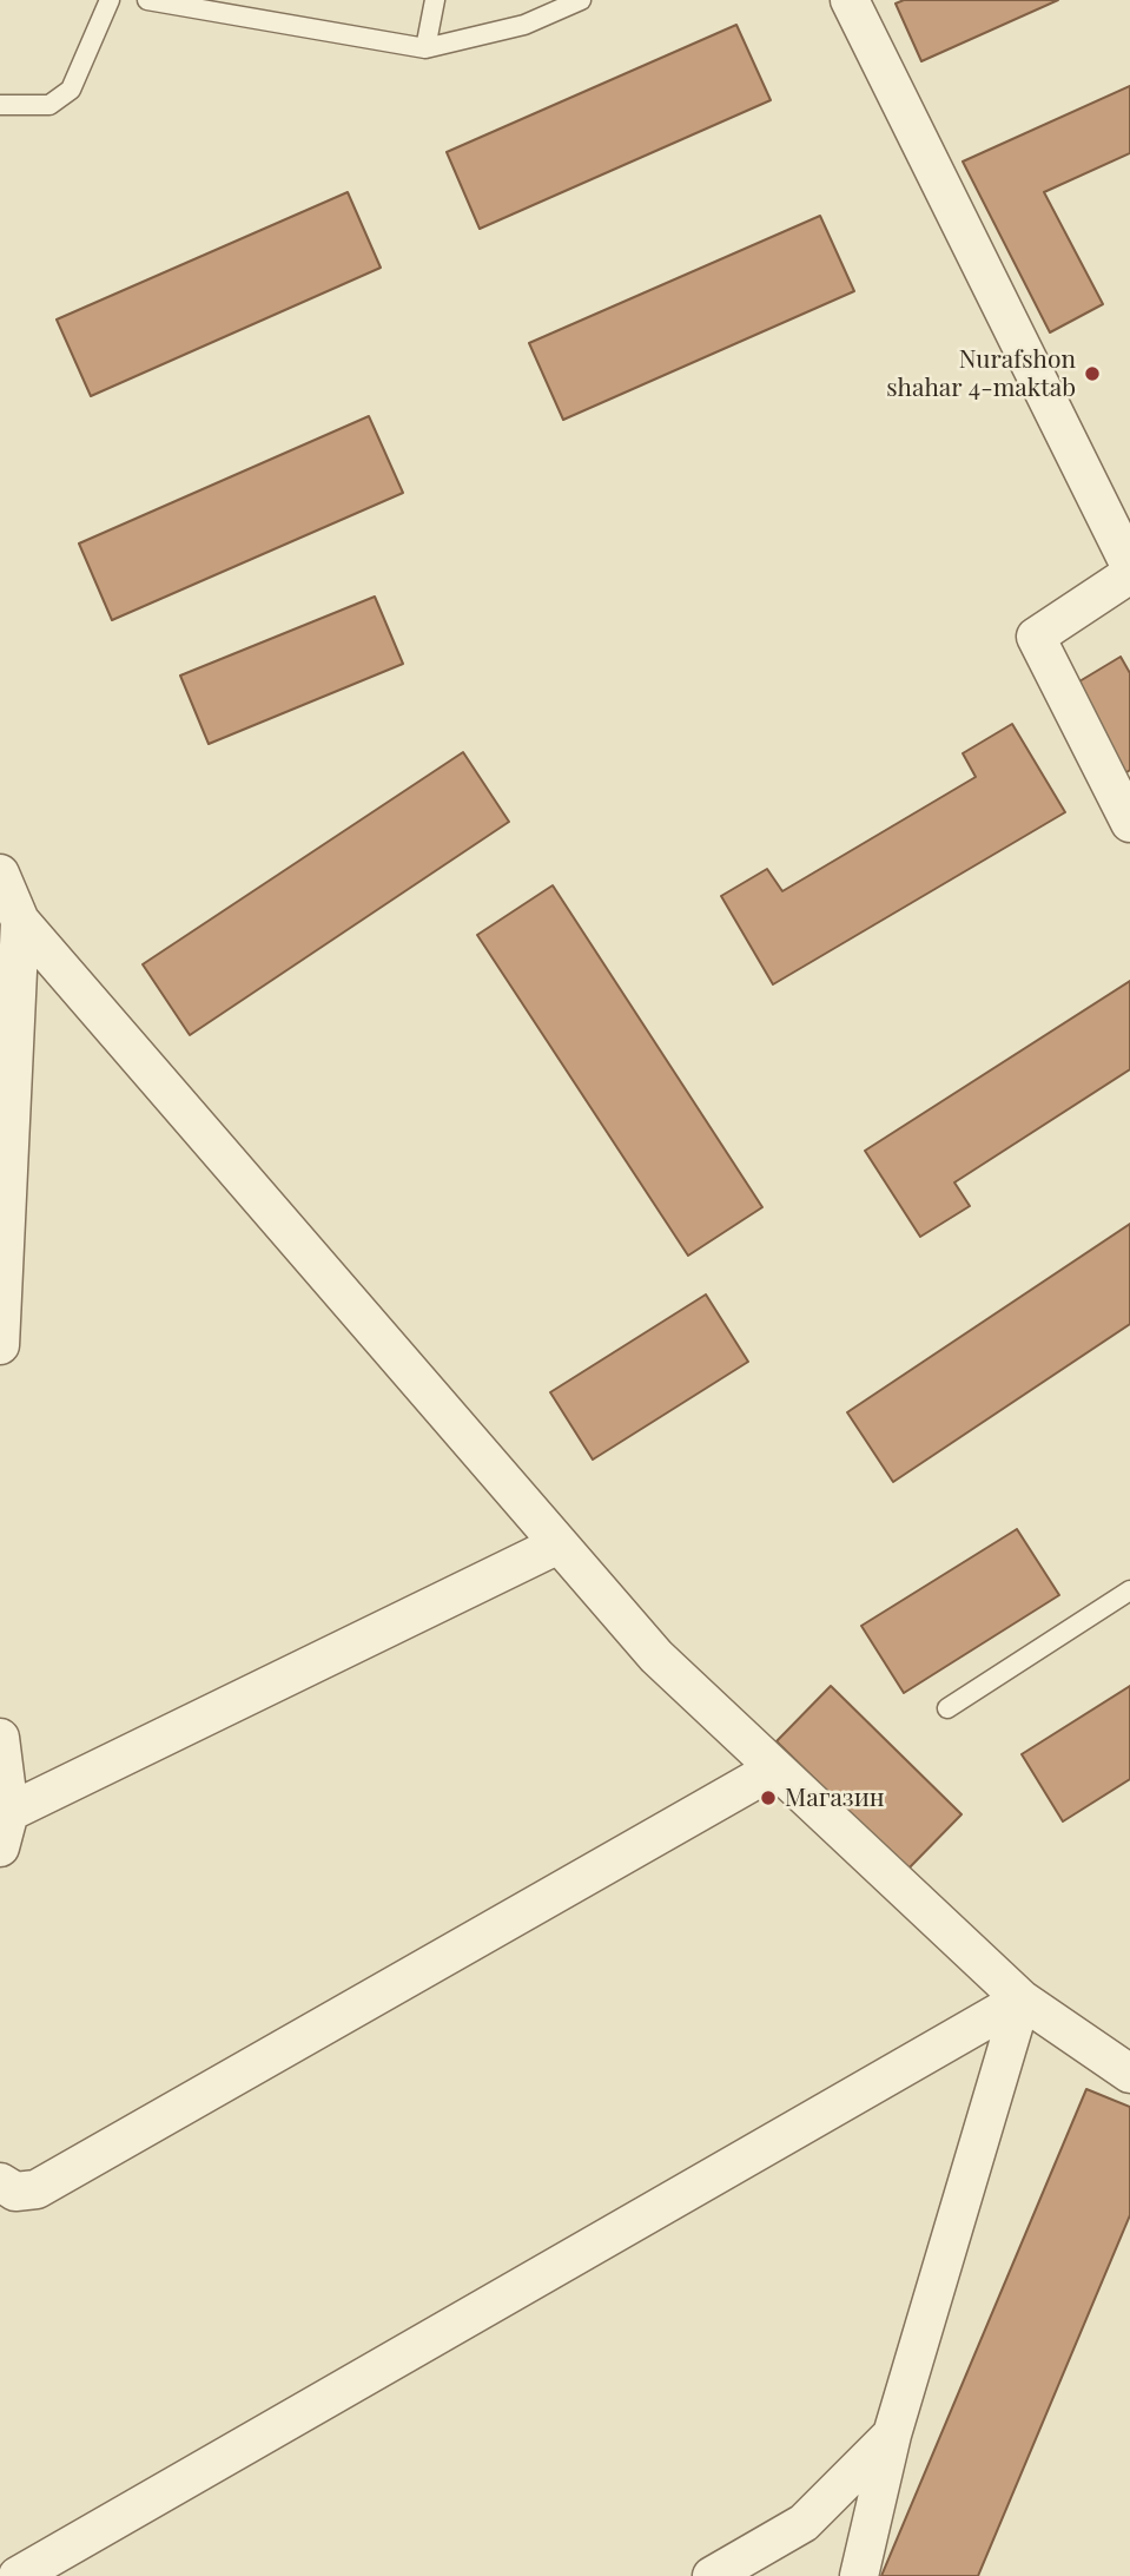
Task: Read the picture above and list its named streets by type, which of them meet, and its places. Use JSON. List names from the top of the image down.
{
  "places": ["Nurafshon shahar 4-maktab", "Магазин"]
}
